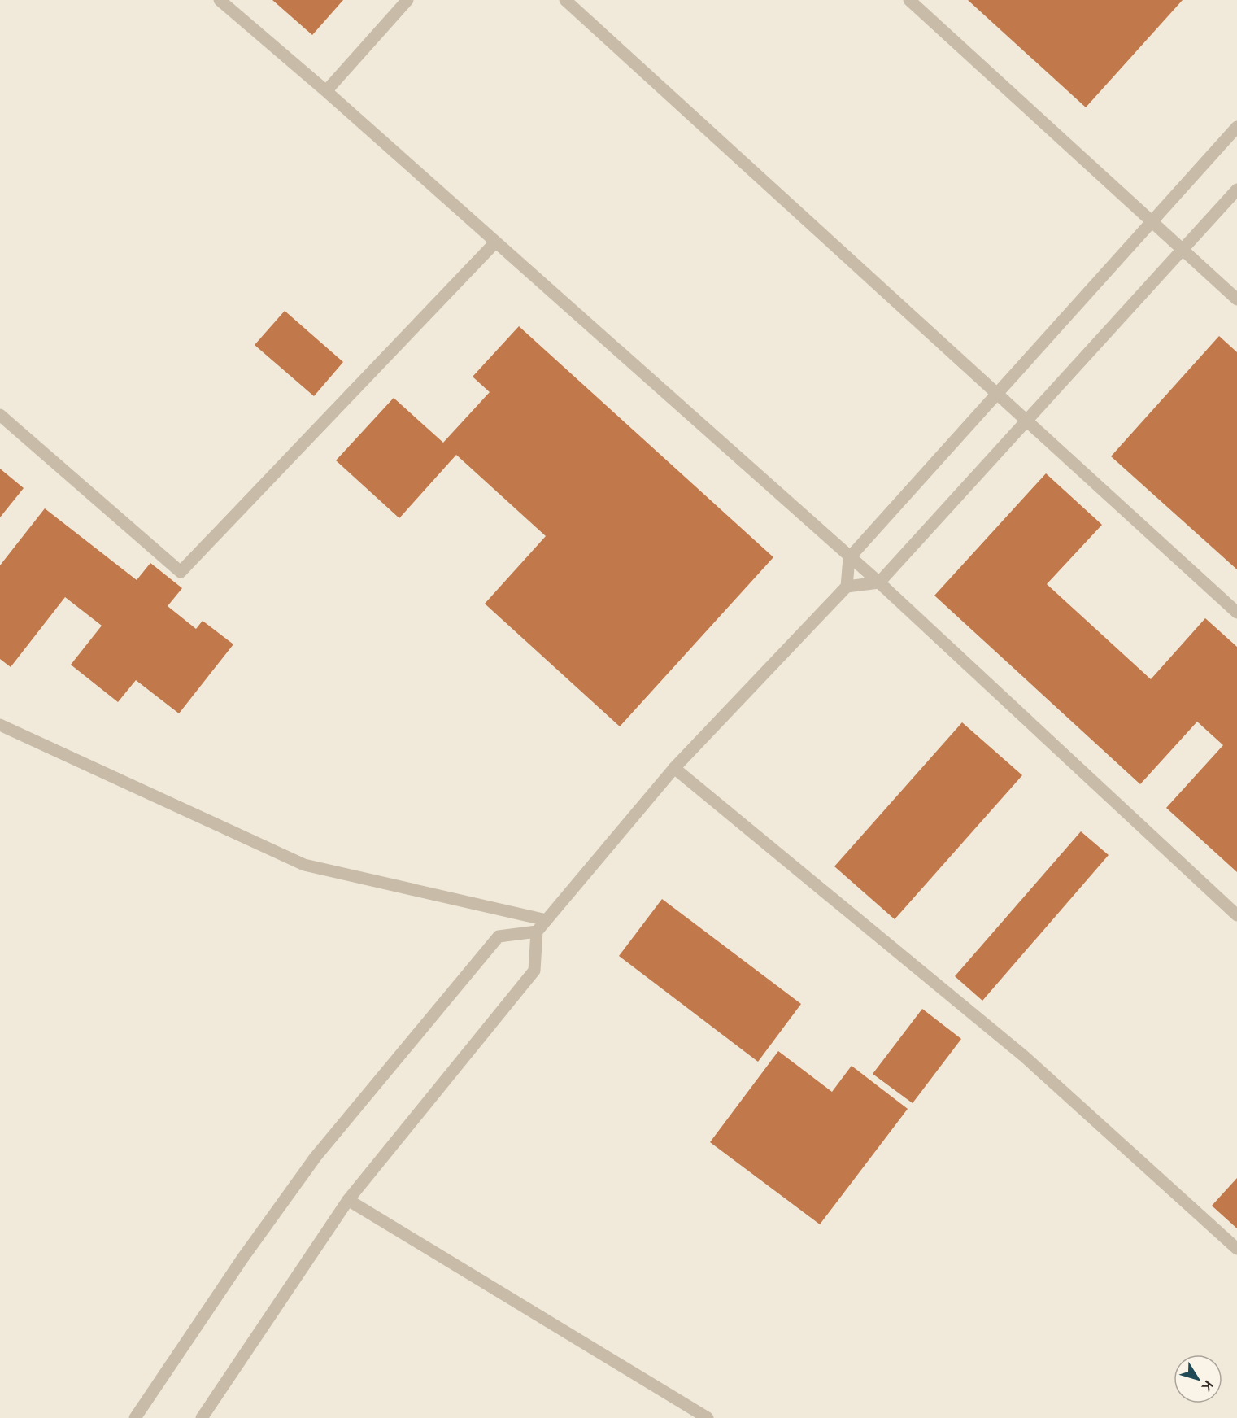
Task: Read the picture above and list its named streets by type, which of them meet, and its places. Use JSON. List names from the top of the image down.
{
  "north": "bottom right"
}
